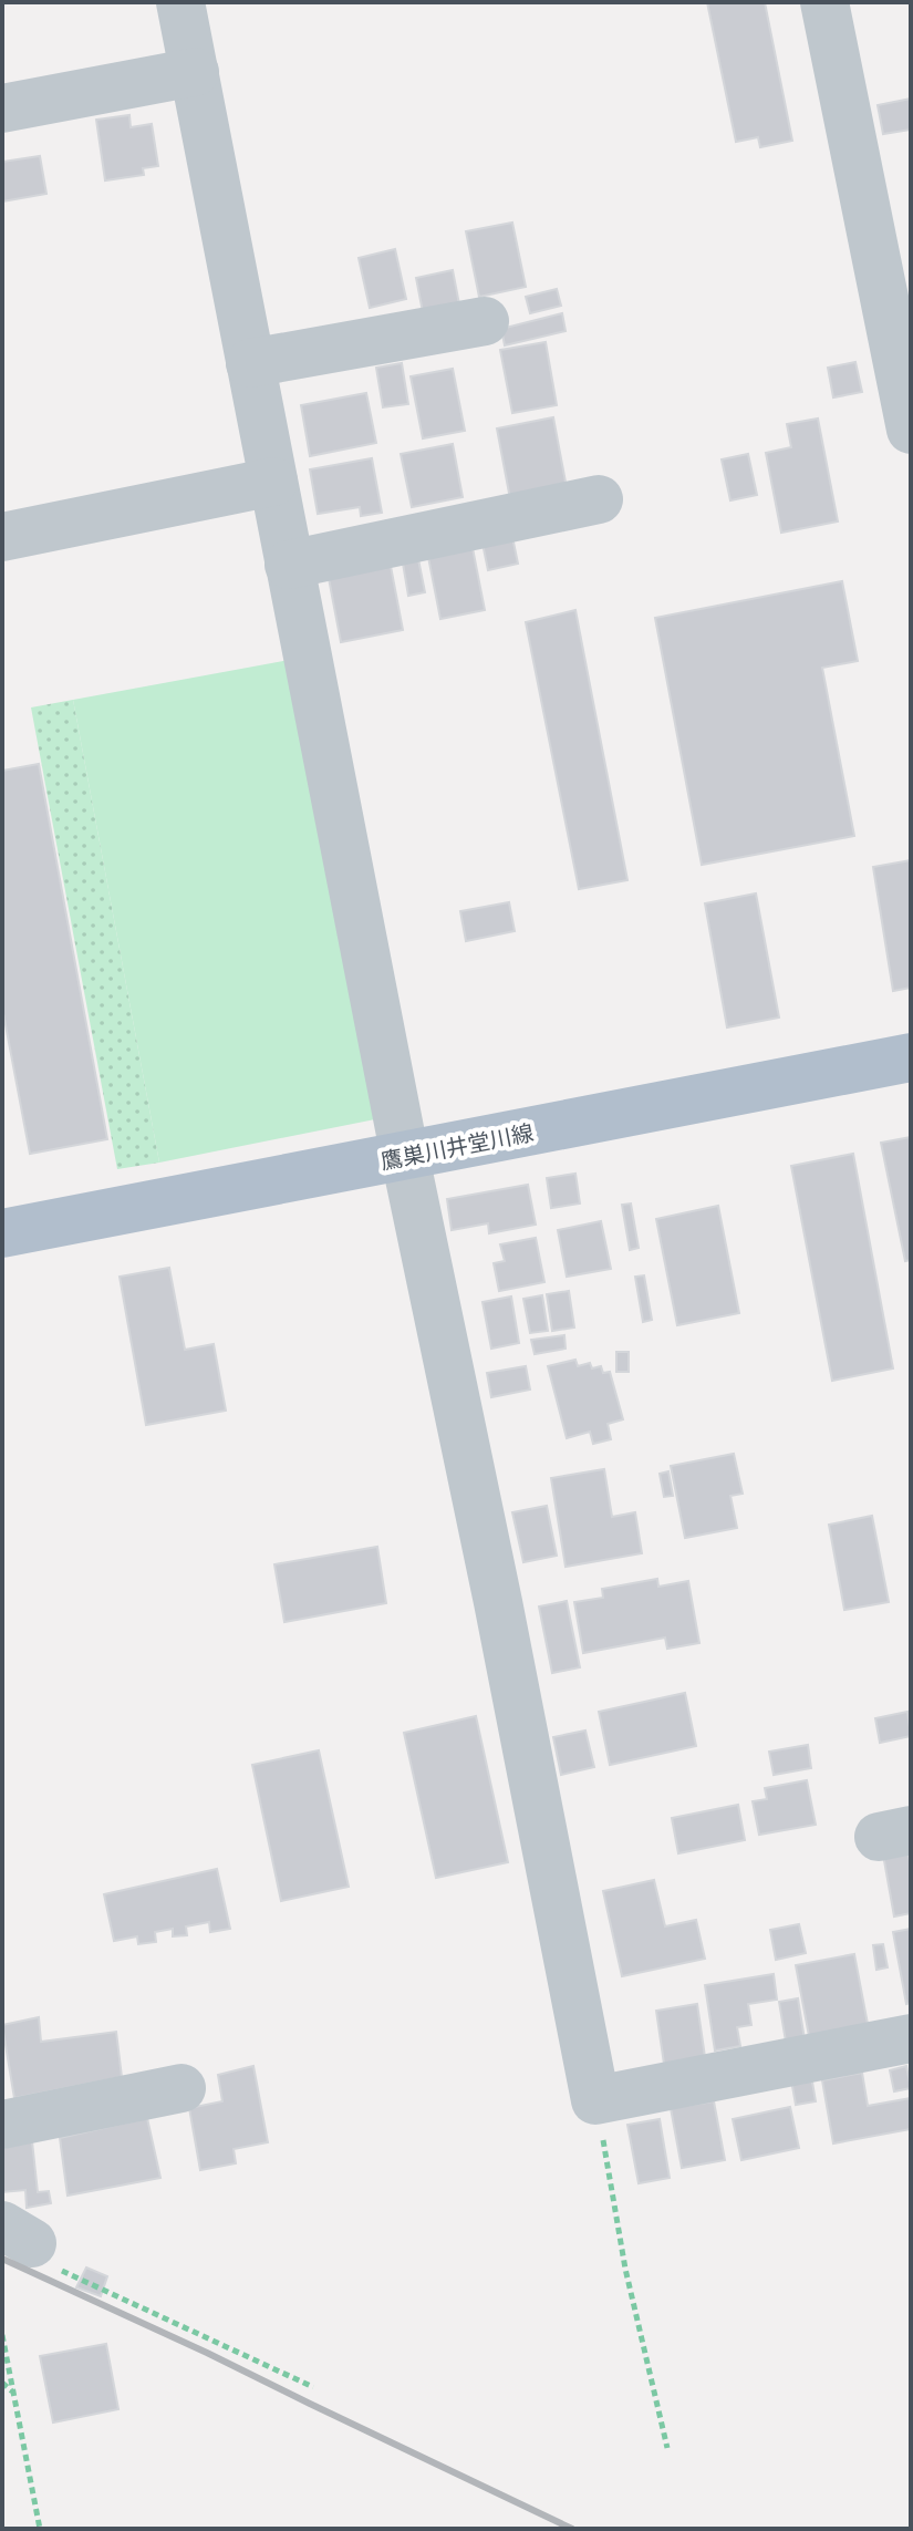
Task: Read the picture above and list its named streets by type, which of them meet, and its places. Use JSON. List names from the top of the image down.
{
  "streets": {
    "main road": ["鷹巣川井堂川線"]
  }
}
